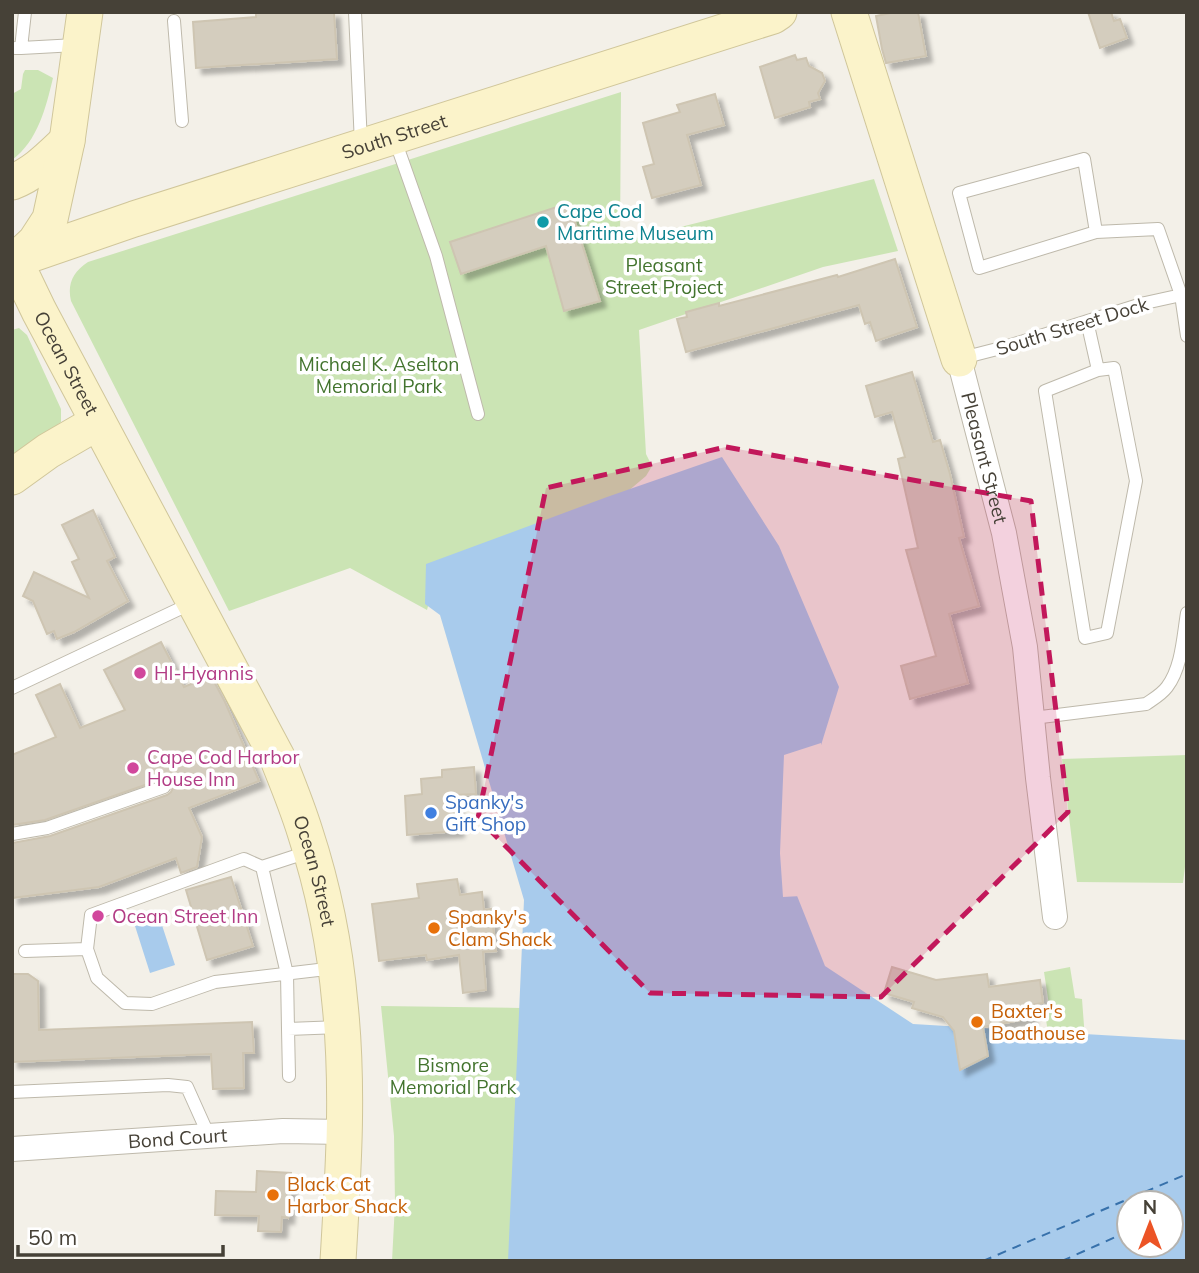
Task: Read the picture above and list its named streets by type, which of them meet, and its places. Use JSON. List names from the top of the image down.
{
  "streets": {
    "main road": ["South Street", "Ocean Street", "Pleasant Street"],
    "street": ["Bond Court"],
    "lane": ["South Street Dock"]
  },
  "crossings": [
    ["South Street", "Ocean Street"],
    ["South Street Dock", "Pleasant Street"],
    ["Ocean Street", "Bond Court"]
  ],
  "parks": ["Pleasant Street Project", "Michael K. Aselton Memorial Park", "Bismore Memorial Park"],
  "places": [
    "Cape Cod Maritime Museum",
    "HI-Hyannis",
    "Cape Cod Harbor House Inn",
    "Spanky's Gift Shop",
    "Ocean Street Inn",
    "Spanky's Clam Shack",
    "Baxter's Boathouse",
    "Black Cat Harbor Shack"
  ],
  "scale_bar": "50 m",
  "north": "top"
}
